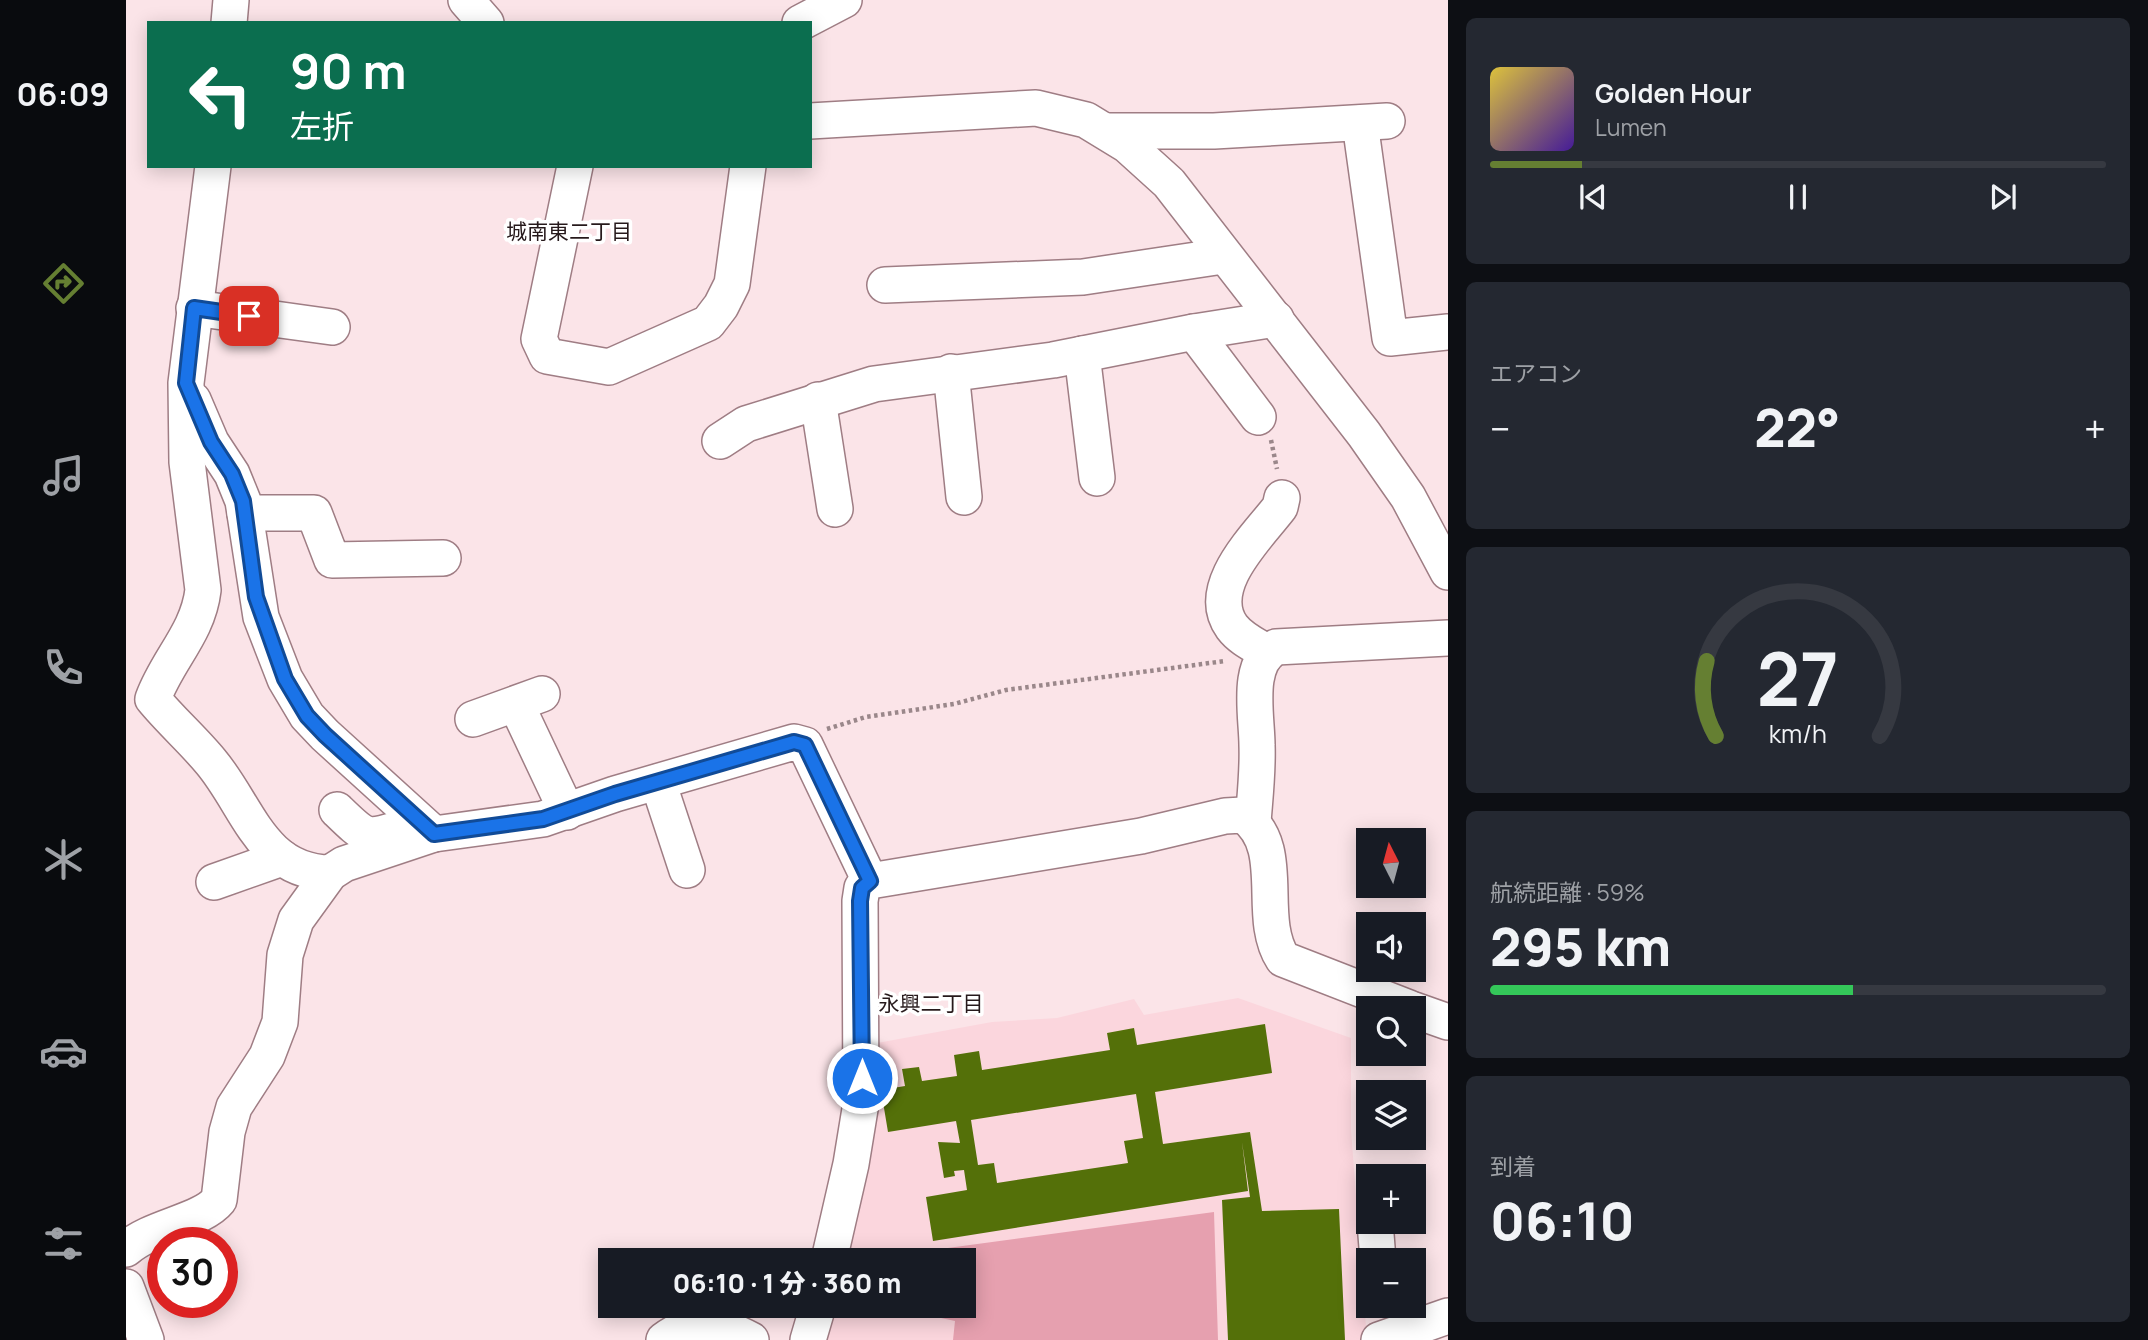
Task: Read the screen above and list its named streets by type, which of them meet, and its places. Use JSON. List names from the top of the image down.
{
  "districts": ["城南東二丁目", "永興二丁目"],
  "north": "top",
  "page": {
    "tabs": "06:09",
    "turn": ["90 m", "左折"],
    "song": ["Golden Hour", "Lumen"],
    "tile": [
      "エアコン",
      ["航続距離 · 59%", "295 km"],
      ["到着", "06:10"]
    ],
    "heat": ["−", "22°", "+"],
    "map_buttons": ["+", "−"],
    "limit": "30",
    "trip": "06:10 · 1 分 · 360 m",
    "gauge": ["27", "km/h"]
  }
}
